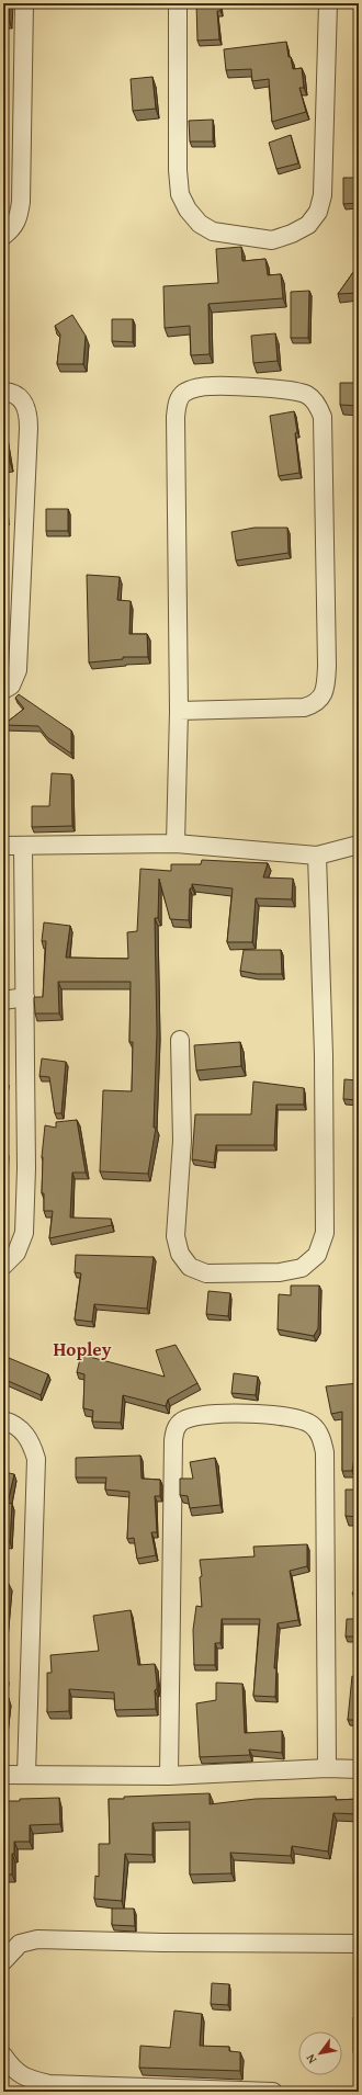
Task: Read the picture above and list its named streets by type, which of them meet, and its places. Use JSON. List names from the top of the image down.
{
  "districts": ["Hopley"],
  "north": "bottom left"
}
